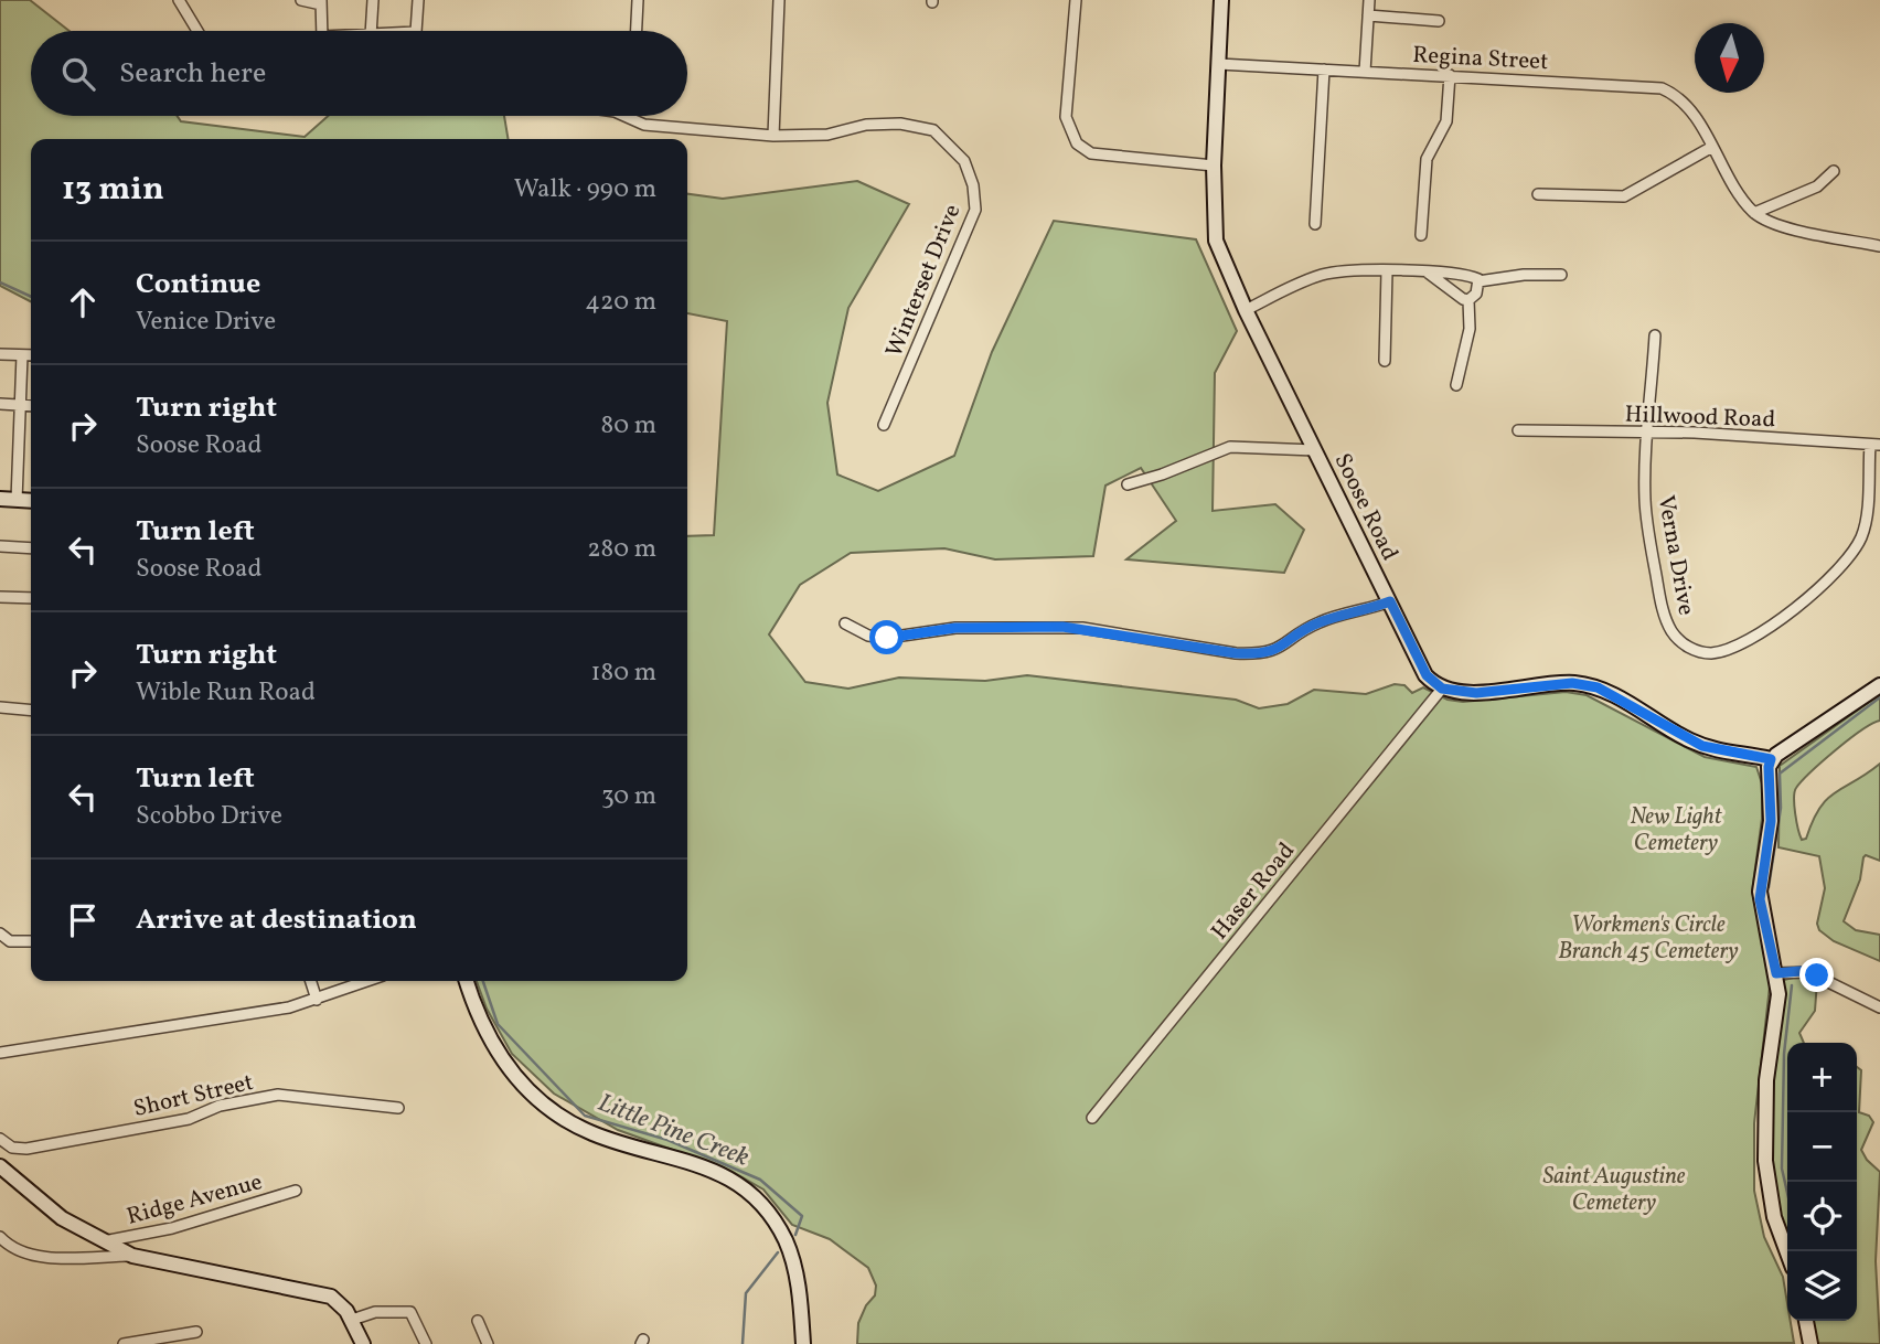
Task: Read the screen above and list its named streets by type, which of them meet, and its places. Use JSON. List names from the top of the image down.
{
  "streets": {
    "street": [
      "Regina Street",
      "Winterset Drive",
      "Hillwood Road",
      "Soose Road",
      "Verna Drive",
      "Haser Road",
      "Short Street",
      "Ridge Avenue"
    ]
  },
  "crossings": [
    ["Regina Street", "Soose Road"],
    ["Hillwood Road", "Verna Drive"],
    ["Soose Road", "Haser Road"]
  ],
  "water": ["Little Pine Creek"],
  "parks": ["New Light Cemetery", "Workmen's Circle Branch 45 Cemetery", "Saint Augustine Cemetery"],
  "north": "bottom",
  "page": {
    "search": "Search here",
    "heading": ["13 min", "Walk · 990 m"],
    "list": [
      ["Continue", "Venice Drive", "420 m"],
      ["Turn right", "Soose Road", "80 m"],
      ["Turn left", "Soose Road", "280 m"],
      ["Turn right", "Wible Run Road", "180 m"],
      ["Turn left", "Scobbo Drive", "30 m"],
      "Arrive at destination"
    ],
    "map_buttons": ["+", "−"]
  }
}
